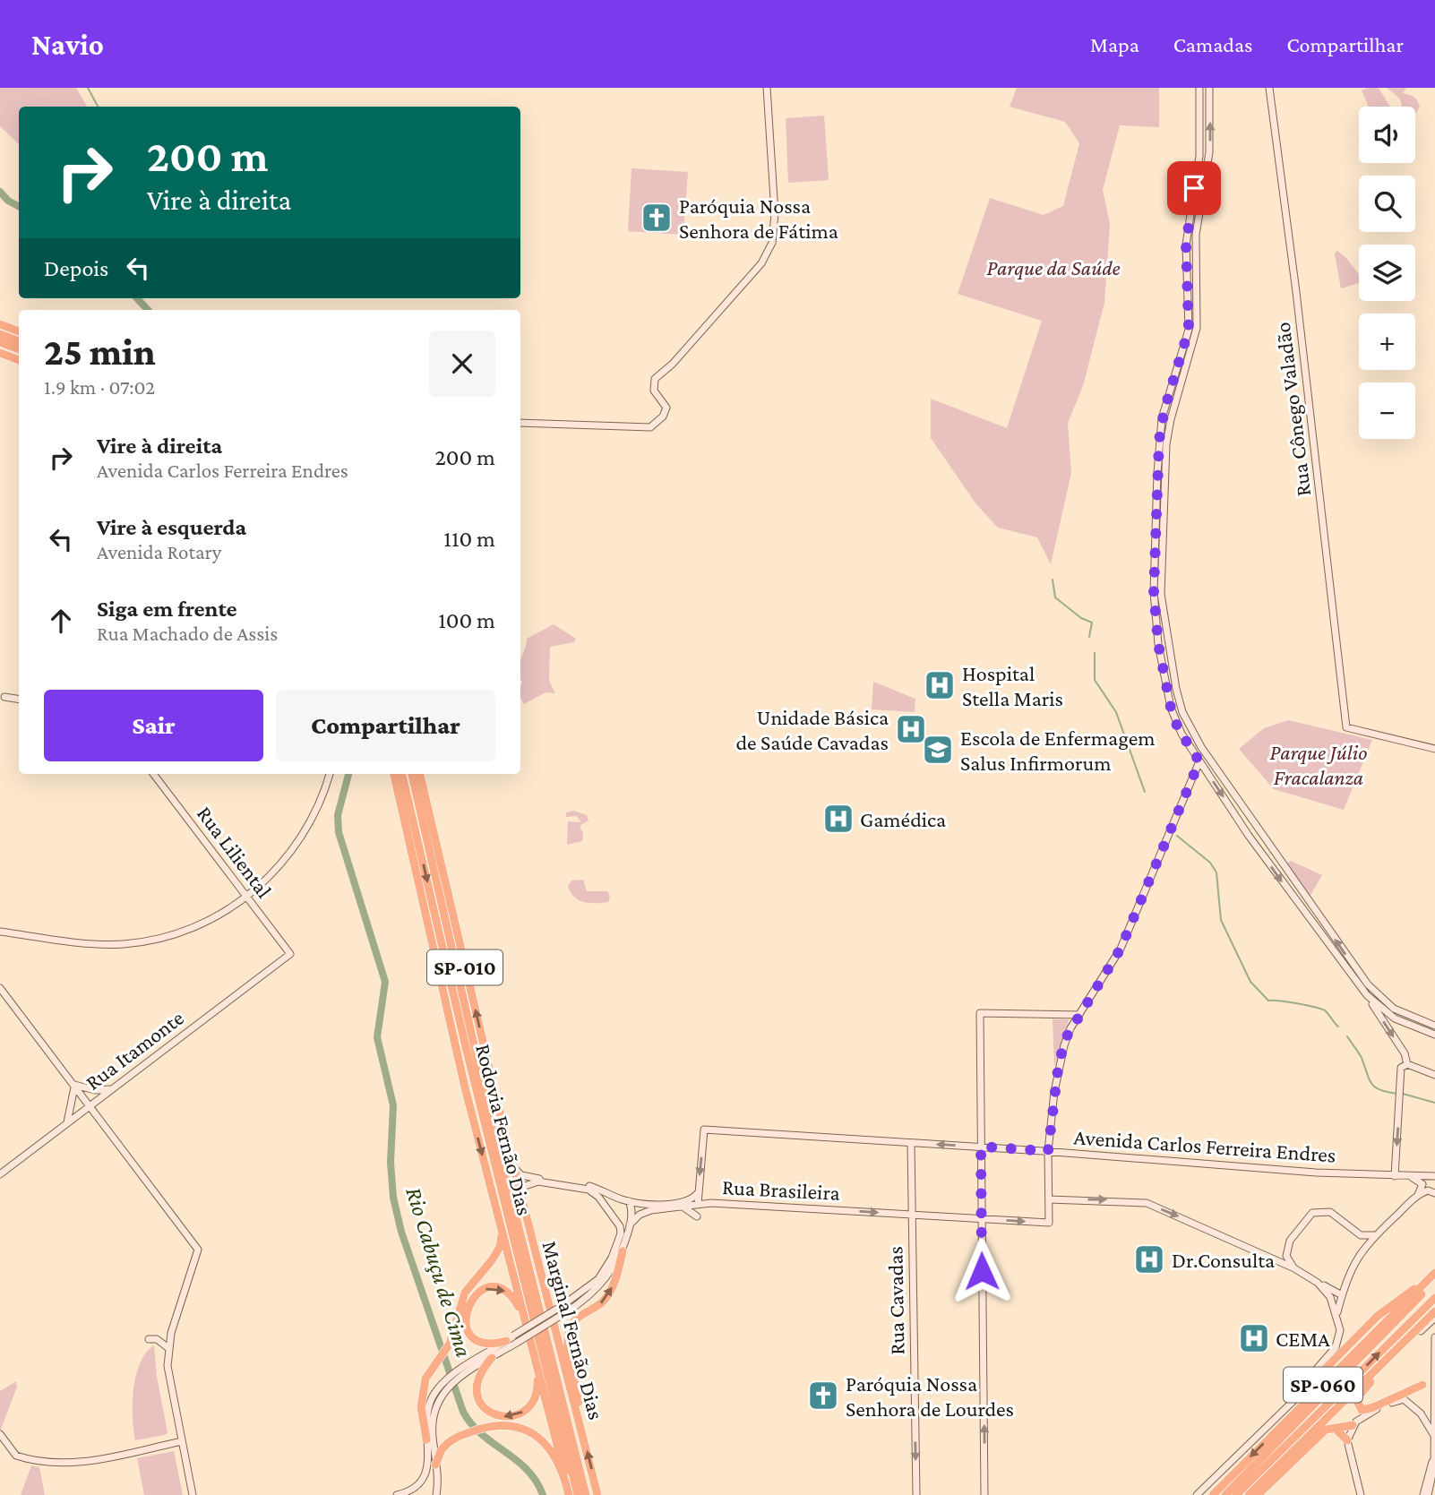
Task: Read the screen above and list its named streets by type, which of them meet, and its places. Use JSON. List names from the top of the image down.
{
  "streets": {
    "highway": [
      "SP-010",
      "Rodovia Fernão Dias",
      "Marginal Fernão Dias",
      "SP-060"
    ],
    "street": [
      "Rua Cônego Valadão",
      "Rua Liliental",
      "Rua Itamonte",
      "Avenida Carlos Ferreira Endres",
      "Rua Brasileira",
      "Rua Cavadas"
    ]
  },
  "crossings": [
    ["Rua Liliental", "Rua Itamonte"],
    ["Avenida Carlos Ferreira Endres", "Rua Brasileira"],
    ["Avenida Carlos Ferreira Endres", "Rua Cavadas"],
    ["Rua Brasileira", "Rua Cavadas"],
    ["Rua Brasileira", "Marginal Fernão Dias"]
  ],
  "one_way": ["Avenida Carlos Ferreira Endres", "Rua Brasileira", "Rua Cavadas"],
  "water": ["Rio Cabuçu de Cima"],
  "parks": ["Parque da Saúde", "Parque Júlio Fracalanza"],
  "places": {
    "church": ["Paróquia Nossa Senhora de Fátima", "Paróquia Nossa Senhora de Lourdes"],
    "hospital": [
      "Hospital Stella Maris",
      "Unidade Básica de Saúde Cavadas",
      "Gamédica",
      "Dr.Consulta",
      "CEMA"
    ],
    "school or university": ["Escola de Enfermagem Salus Infirmorum"]
  },
  "page": {
    "header": "Navio",
    "nav": ["Mapa", "Camadas", "Compartilhar"],
    "map_buttons": ["+", "−"],
    "turn": ["200 m", "Vire à direita"],
    "then": "Depois",
    "heading": ["25 min", "1.9 km · 07:02"],
    "list": [
      {
        "name": "Vire à direita",
        "note": "Avenida Carlos Ferreira Endres",
        "value": "200 m"
      },
      {
        "name": "Vire à esquerda",
        "note": "Avenida Rotary",
        "value": "110 m"
      },
      {
        "name": "Siga em frente",
        "note": "Rua Machado de Assis",
        "value": "100 m"
      }
    ],
    "buttons": ["Sair", "Compartilhar"]
  }
}
